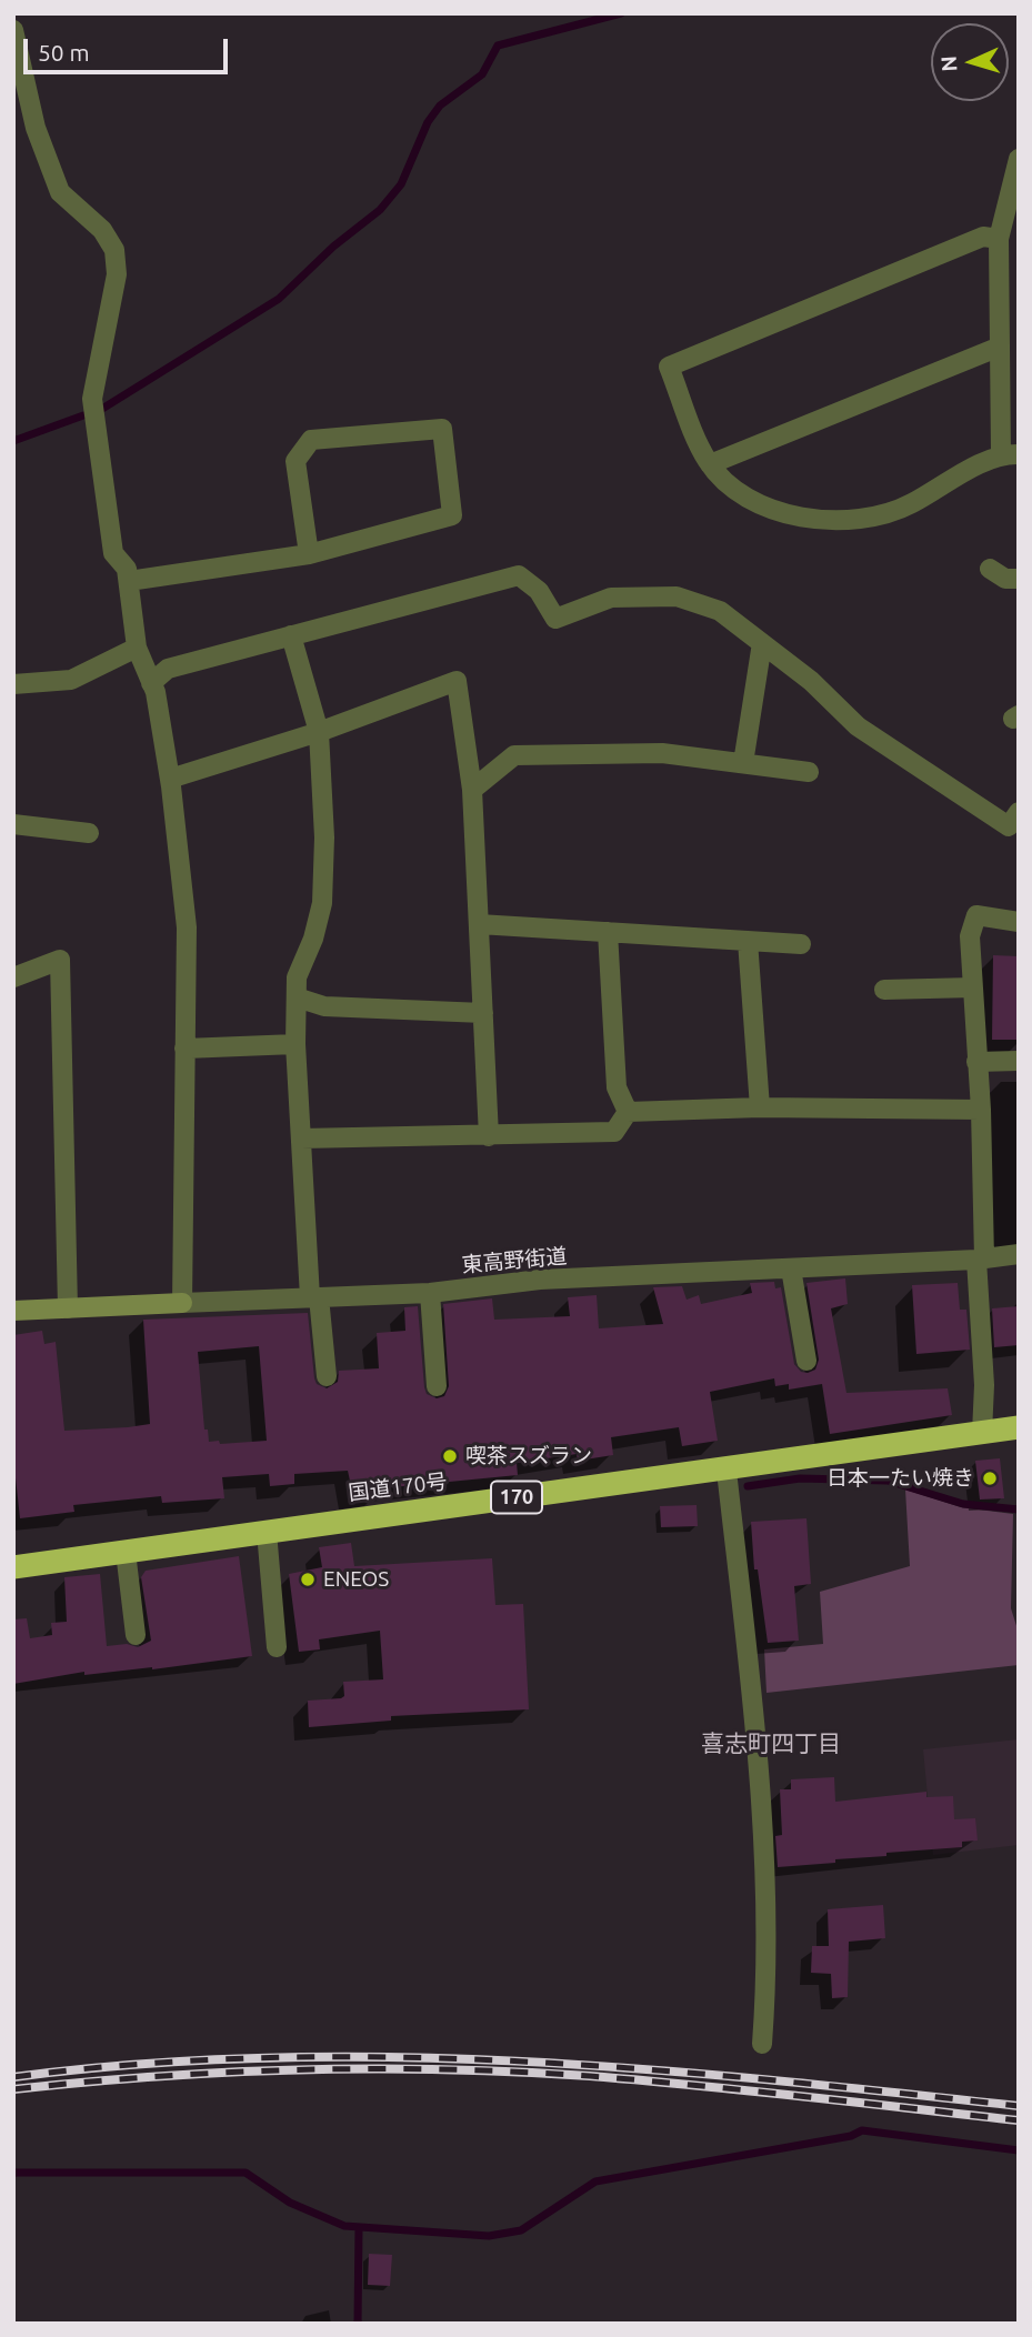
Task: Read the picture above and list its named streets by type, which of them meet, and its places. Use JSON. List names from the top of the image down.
{
  "streets": {
    "highway": ["国道170号", "170"],
    "street": ["東高野街道"]
  },
  "districts": ["喜志町四丁目"],
  "places": ["喫茶スズラン", "日本一たい焼き", "ENEOS"],
  "scale_bar": "50 m",
  "north": "left"
}
